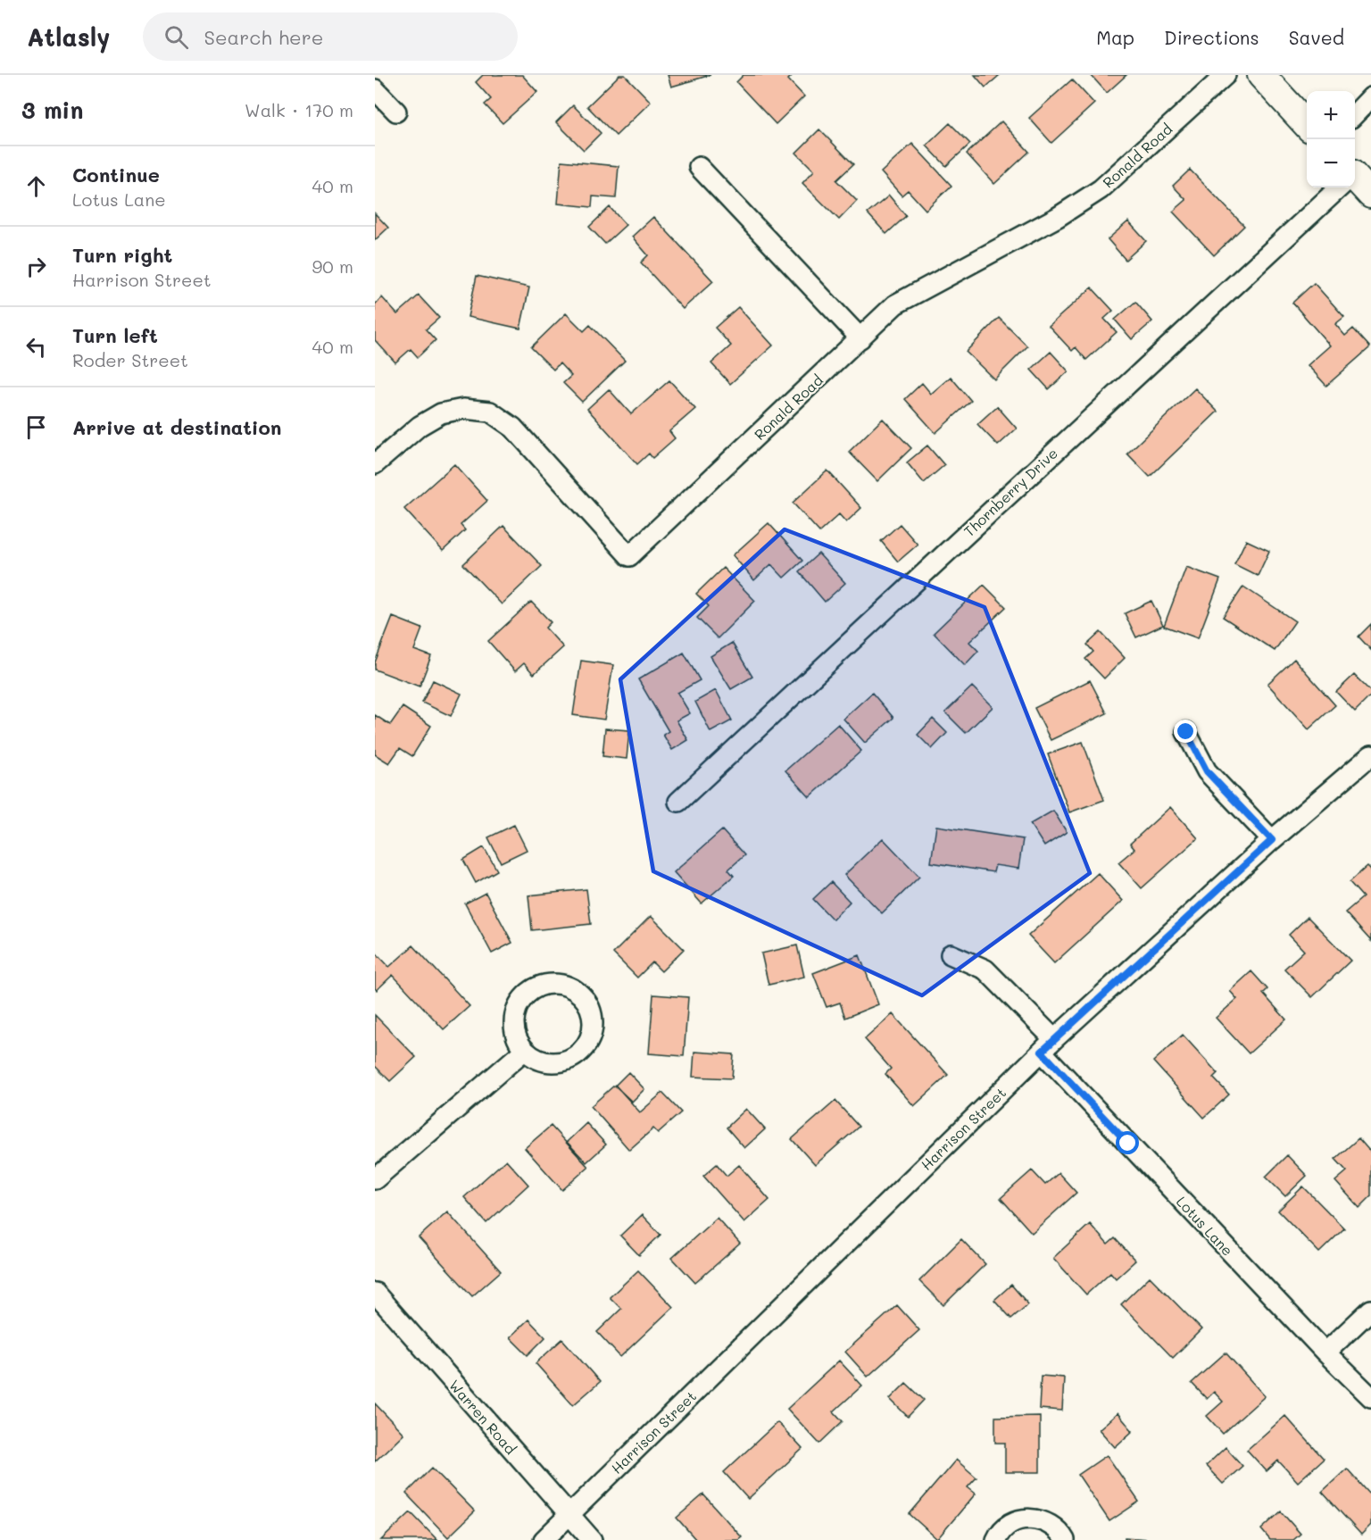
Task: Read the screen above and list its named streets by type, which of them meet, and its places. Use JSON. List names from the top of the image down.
{
  "streets": {
    "street": [
      "Ronald Road",
      "Thornberry Drive",
      "Harrison Street",
      "Lotus Lane",
      "Warren Road"
    ]
  },
  "crossings": [
    ["Harrison Street", "Lotus Lane"],
    ["Harrison Street", "Warren Road"]
  ],
  "page": {
    "header": "Atlasly",
    "search": "Search here",
    "nav": ["Map", "Directions", "Saved"],
    "heading": ["3 min", "Walk · 170 m"],
    "map_buttons": ["+", "−"],
    "list": [
      ["Continue", "Lotus Lane", "40 m"],
      ["Turn right", "Harrison Street", "90 m"],
      ["Turn left", "Roder Street", "40 m"],
      "Arrive at destination"
    ]
  }
}
